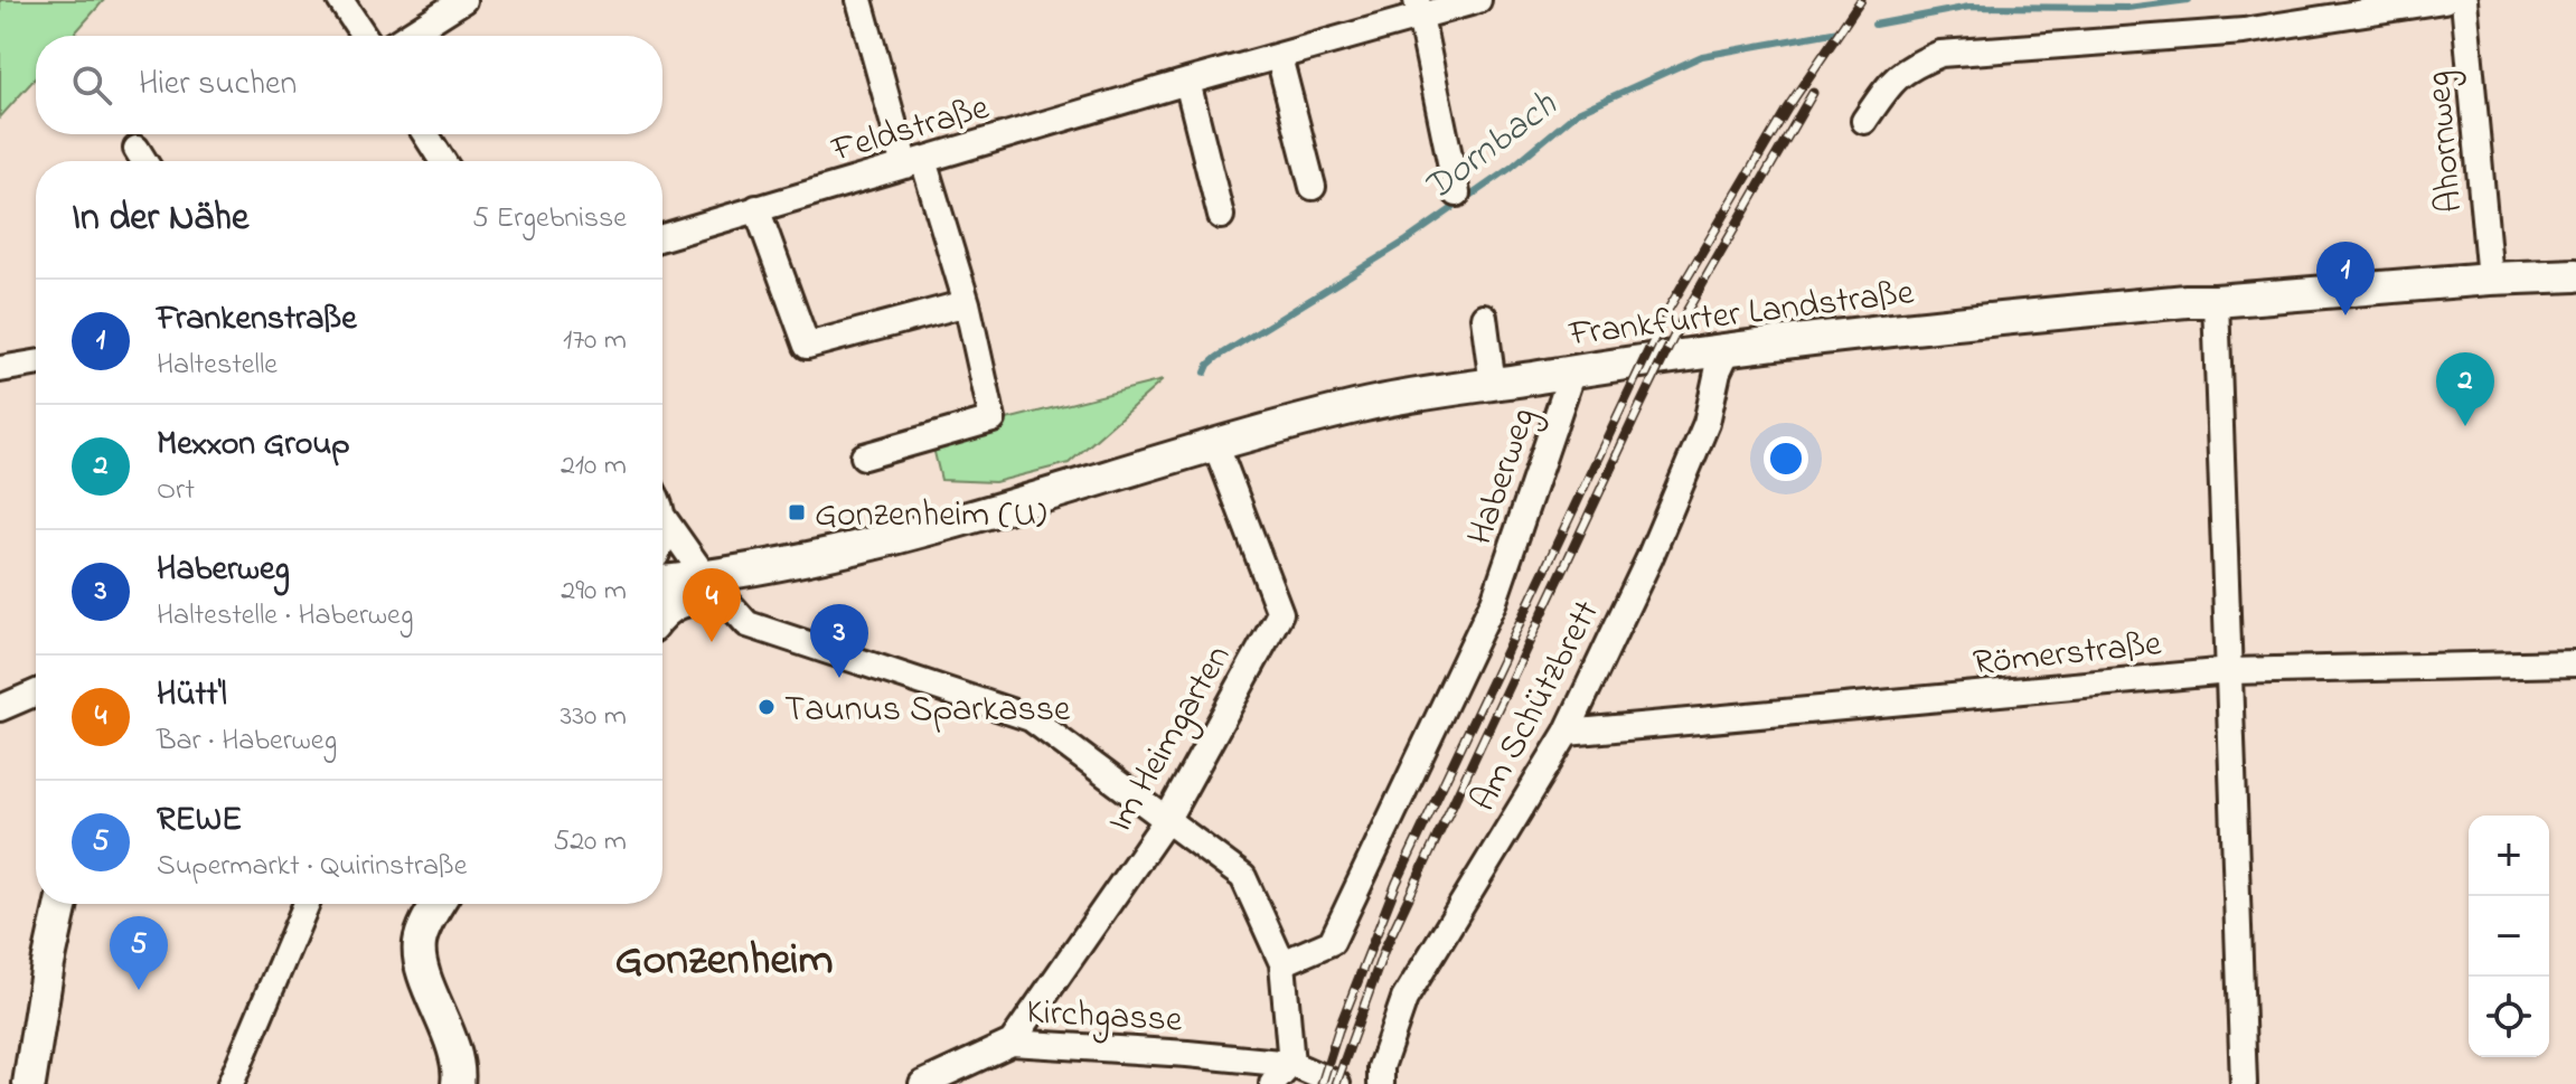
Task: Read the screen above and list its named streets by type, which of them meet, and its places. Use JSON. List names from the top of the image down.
{
  "streets": {
    "street": [
      "Feldstraße",
      "Ahornweg",
      "Frankfurter Landstraße",
      "Haberweg",
      "Römerstraße",
      "Am Schützbrett",
      "Im Heimgarten",
      "Kirchgasse"
    ]
  },
  "crossings": [
    ["Ahornweg", "Frankfurter Landstraße"],
    ["Frankfurter Landstraße", "Haberweg"],
    ["Frankfurter Landstraße", "Am Schützbrett"],
    ["Frankfurter Landstraße", "Im Heimgarten"],
    ["Römerstraße", "Am Schützbrett"],
    ["Im Heimgarten", "Kirchgasse"]
  ],
  "districts": ["Gonzenheim"],
  "water": ["Dornbach"],
  "places": {
    "transit": ["Gonzenheim (U)"],
    "other": ["Taunus Sparkasse"]
  },
  "page": {
    "search": "Hier suchen",
    "heading": ["In der Nähe", "5 Ergebnisse"],
    "pins": [
      "1",
      "2",
      "4",
      "3",
      "5"
    ],
    "list": [
      {
        "mark": "1",
        "name": "Frankenstraße",
        "note": "Haltestelle",
        "value": "170 m"
      },
      {
        "mark": "2",
        "name": "Mexxon Group",
        "note": "Ort",
        "value": "210 m"
      },
      {
        "mark": "3",
        "name": "Haberweg",
        "note": "Haltestelle · Haberweg",
        "value": "290 m"
      },
      {
        "mark": "4",
        "name": "Hütt'l",
        "note": "Bar · Haberweg",
        "value": "330 m"
      },
      {
        "mark": "5",
        "name": "REWE",
        "note": "Supermarkt · Quirinstraße",
        "value": "520 m"
      }
    ],
    "map_buttons": ["+", "−"]
  }
}
